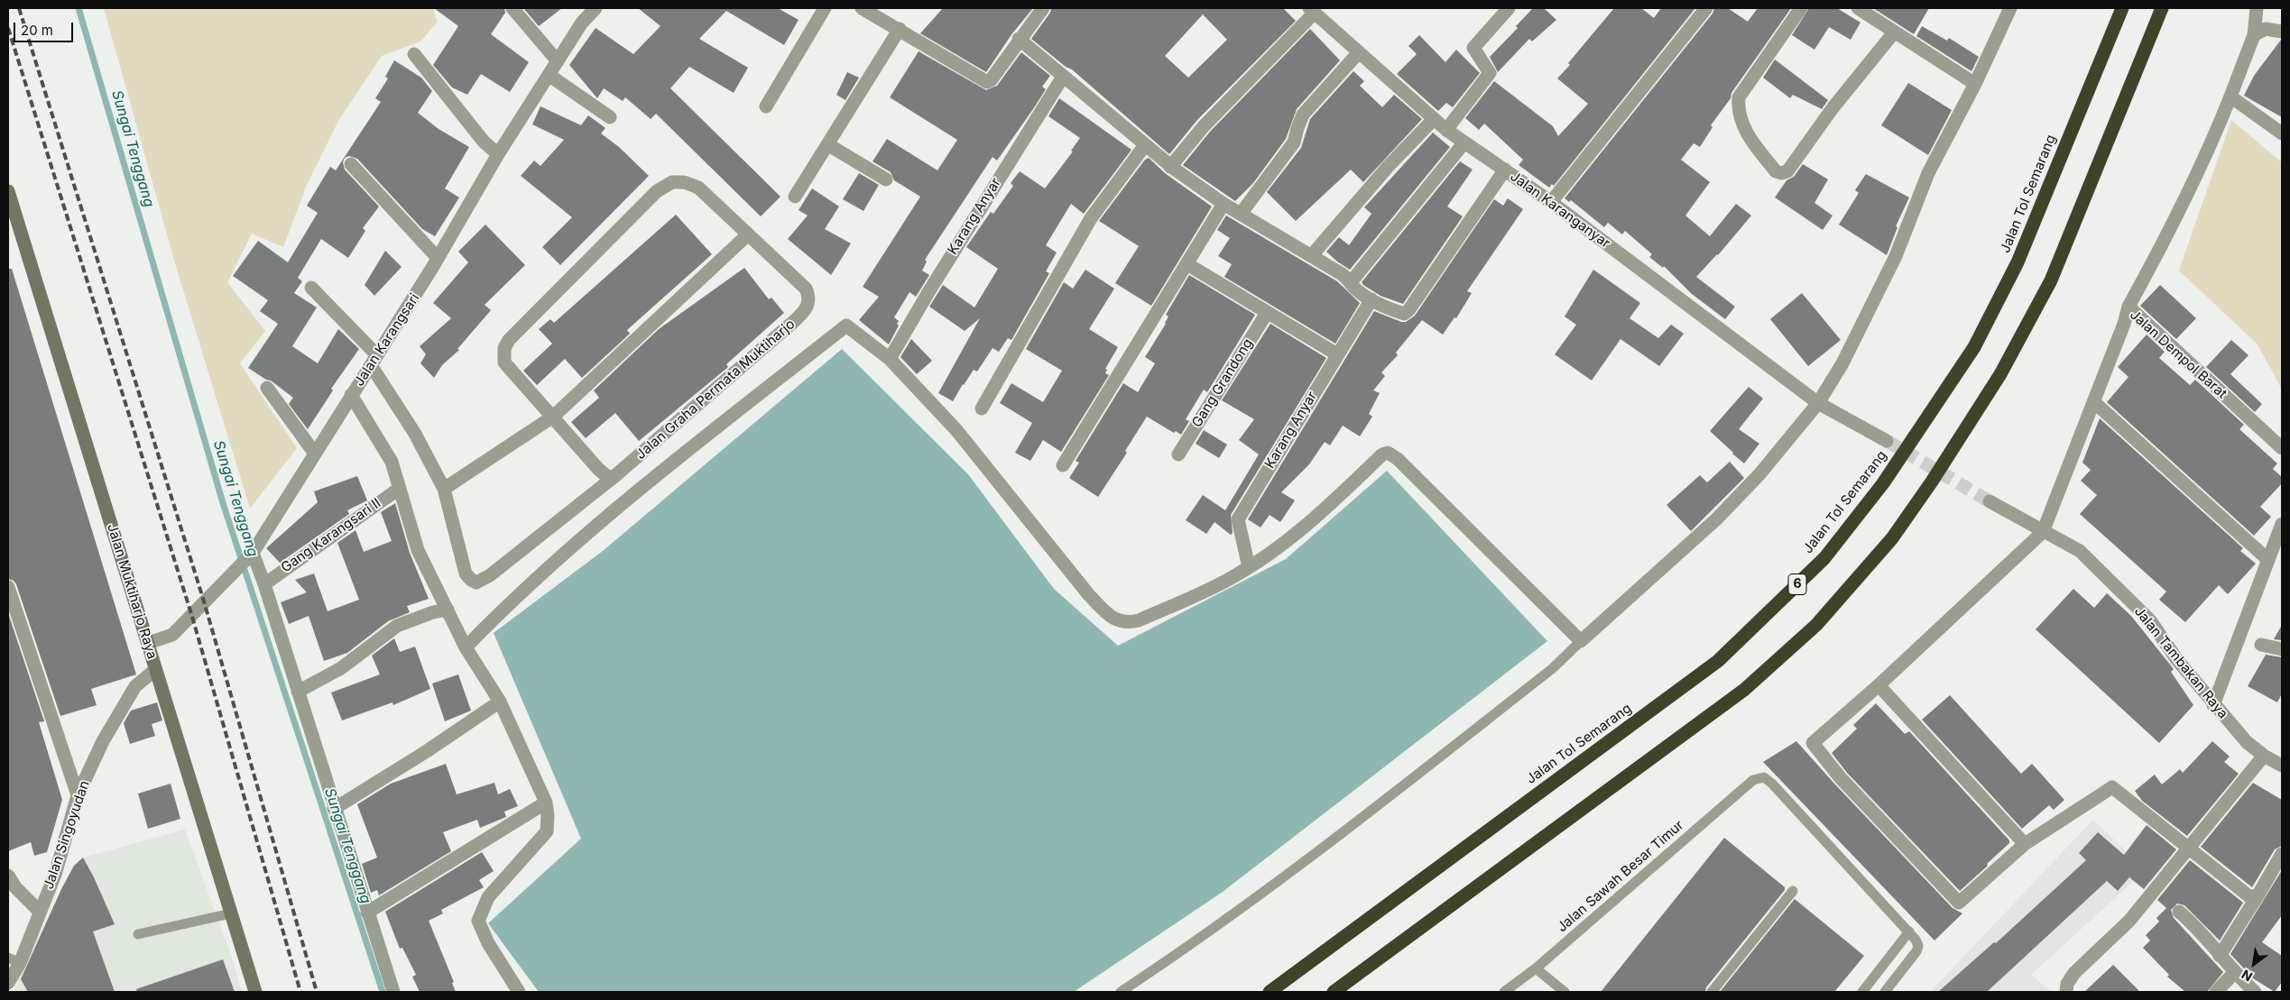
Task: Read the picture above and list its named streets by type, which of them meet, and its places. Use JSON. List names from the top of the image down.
{
  "streets": {
    "highway": ["Jalan Tol Semarang", "6"],
    "street": [
      "Jalan Karanganyar",
      "Karang Anyar",
      "Jalan Karangsari",
      "Jalan Dempol Barat",
      "Gang Grandong",
      "Jalan Graha Permata Muktiharjo",
      "Gang Karangsari II",
      "Jalan Muktiharjo Raya",
      "Jalan Tambakan Raya",
      "Jalan Singoyudan"
    ],
    "lane": ["Jalan Sawah Besar Timur"]
  },
  "crossings": [
    ["Jalan Karangsari", "Jalan Muktiharjo Raya"],
    ["Jalan Dempol Barat", "Jalan Tambakan Raya"],
    ["Jalan Muktiharjo Raya", "Jalan Singoyudan"]
  ],
  "water": ["Sungai Tenggang"],
  "scale_bar": "20 m",
  "north": "bottom left"
}
